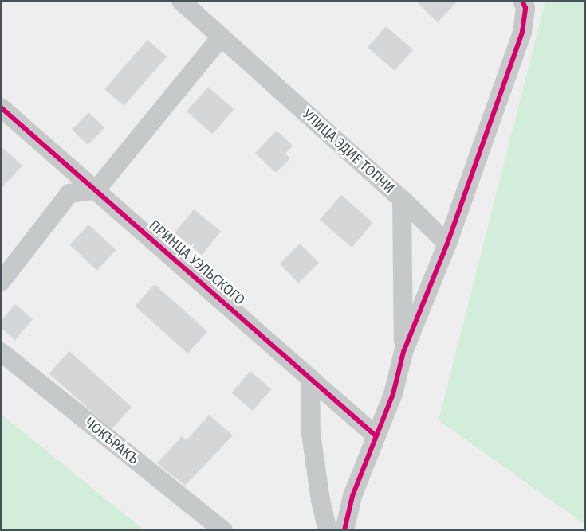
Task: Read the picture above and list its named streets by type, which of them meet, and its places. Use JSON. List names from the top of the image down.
{
  "streets": {
    "street": ["УЛИЦА ЭДИЕ ТОПЧИ", "ПРИНЦА УЭЛЬСКОГО", "ЧОКЪРАКЪ"]
  }
}
